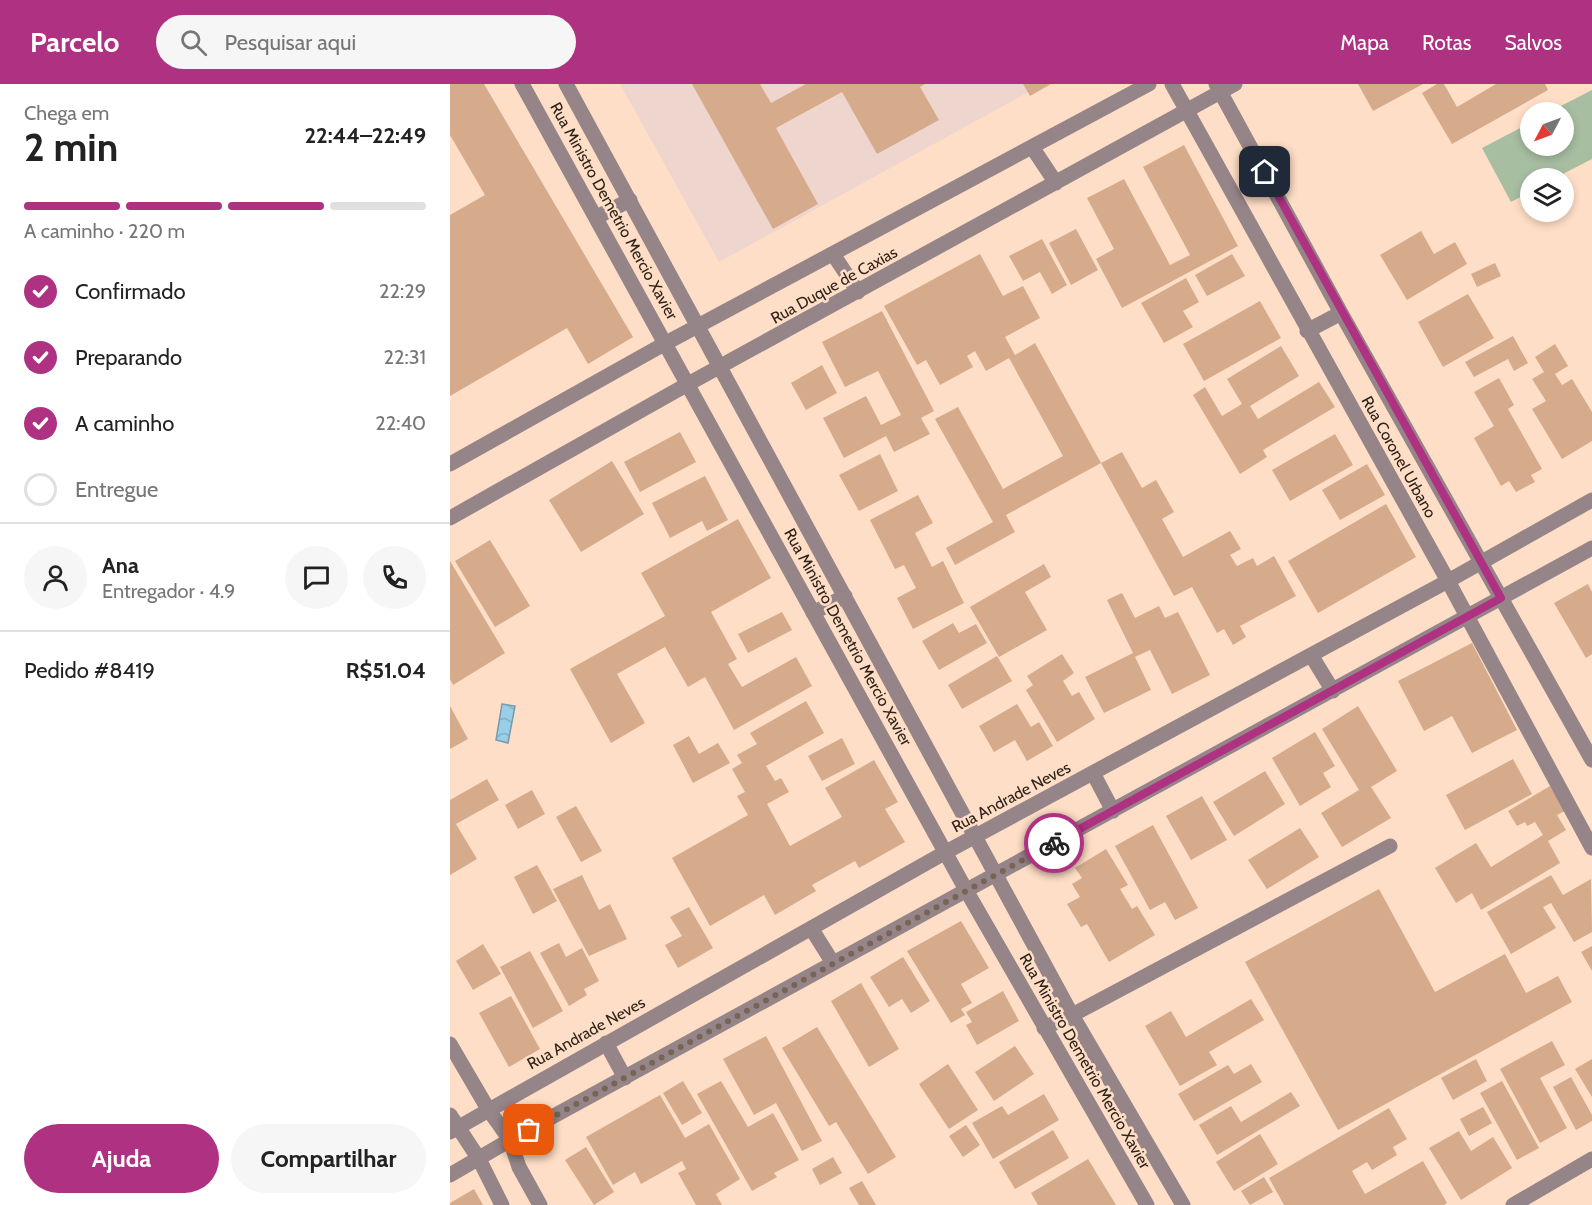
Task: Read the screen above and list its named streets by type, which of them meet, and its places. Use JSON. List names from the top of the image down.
{
  "streets": {
    "street": [
      "Rua Ministro Demetrio Mercio Xavier",
      "Rua Duque de Caxias",
      "Rua Coronel Urbano",
      "Rua Andrade Neves"
    ]
  },
  "crossings": [
    ["Rua Ministro Demetrio Mercio Xavier", "Rua Duque de Caxias"],
    ["Rua Ministro Demetrio Mercio Xavier", "Rua Andrade Neves"],
    ["Rua Duque de Caxias", "Rua Coronel Urbano"],
    ["Rua Coronel Urbano", "Rua Andrade Neves"]
  ],
  "north": "bottom left",
  "page": {
    "header": "Parcelo",
    "search": "Pesquisar aqui",
    "nav": ["Mapa", "Rotas", "Salvos"],
    "heading": ["2 min", "Chega em", "22:44–22:49"],
    "panel": [
      "Ana",
      "Entregador · 4.9",
      "Pedido #8419",
      "R$51.04"
    ],
    "bar": "A caminho · 220 m",
    "list": [
      ["Confirmado", "22:29"],
      ["Preparando", "22:31"],
      ["A caminho", "22:40"],
      "Entregue"
    ],
    "buttons": ["Ajuda", "Compartilhar"]
  }
}
